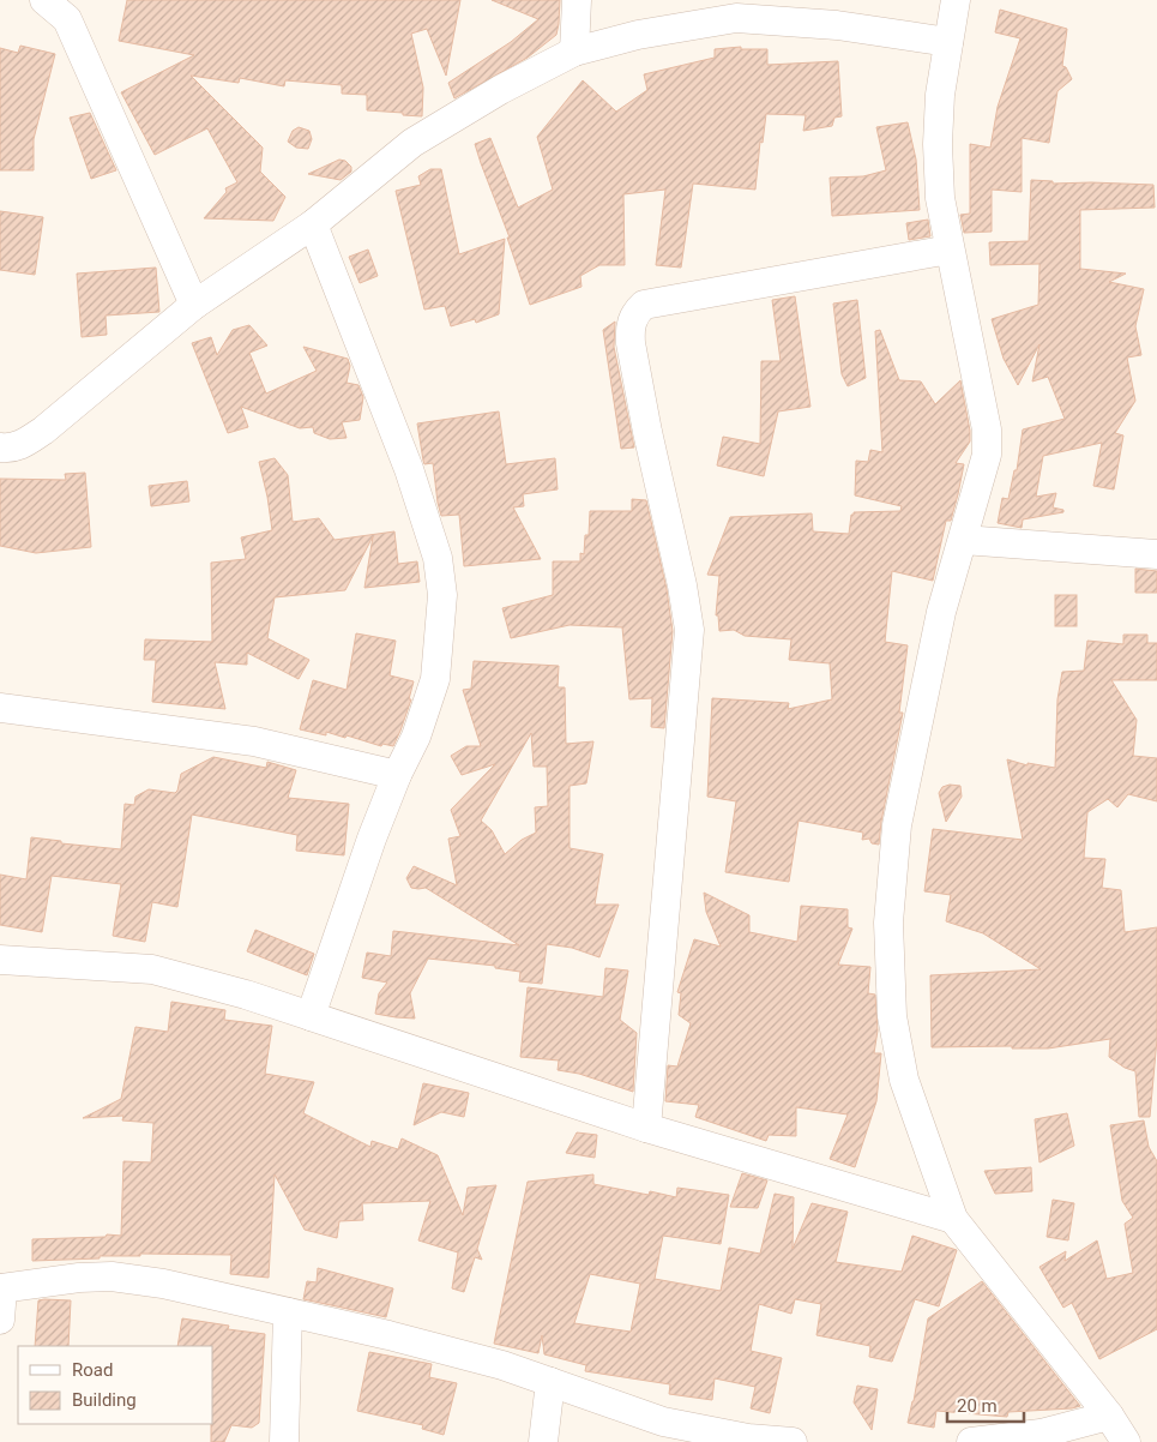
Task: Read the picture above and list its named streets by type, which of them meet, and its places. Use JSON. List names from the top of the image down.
{
  "legend": ["Road", "Building"],
  "scale_bar": "20 m"
}
